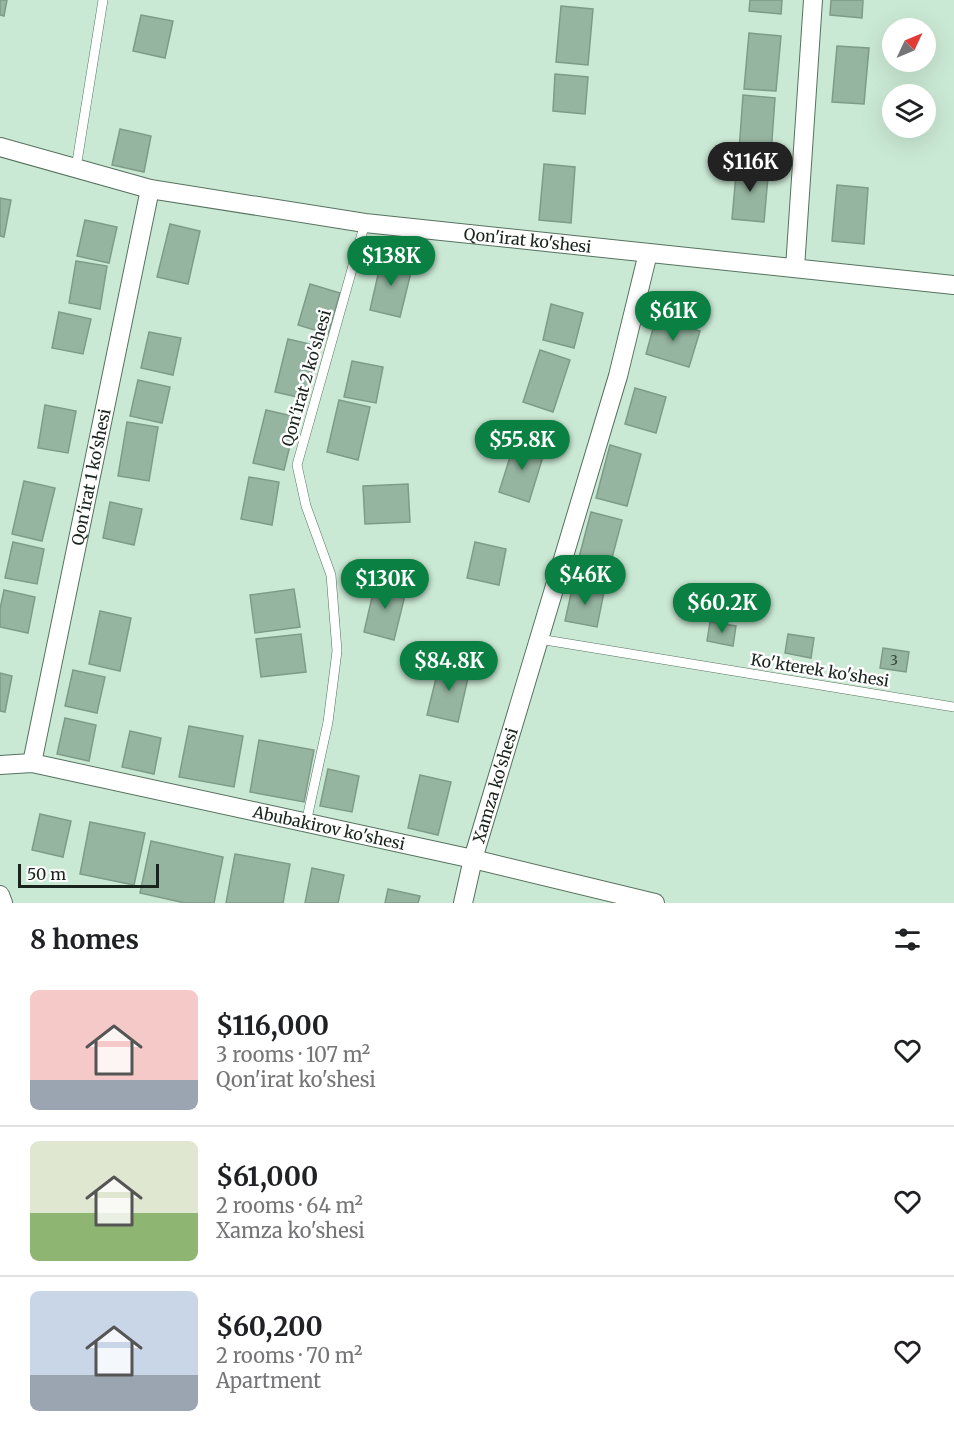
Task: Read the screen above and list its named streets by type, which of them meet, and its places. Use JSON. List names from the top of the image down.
{
  "streets": {
    "street": [
      "Qon'irat ko'shesi",
      "Qon'irat 1 ko'shesi",
      "Xamza ko'shesi",
      "Abubakirov ko'shesi"
    ],
    "lane": ["Qon'irat 2 ko'shesi", "Ko'kterek ko'shesi"]
  },
  "crossings": [
    ["Qon'irat ko'shesi", "Qon'irat 2 ko'shesi"],
    ["Qon'irat ko'shesi", "Qon'irat 1 ko'shesi"],
    ["Qon'irat ko'shesi", "Xamza ko'shesi"],
    ["Qon'irat 2 ko'shesi", "Abubakirov ko'shesi"],
    ["Qon'irat 1 ko'shesi", "Abubakirov ko'shesi"],
    ["Ko'kterek ko'shesi", "Xamza ko'shesi"],
    ["Xamza ko'shesi", "Abubakirov ko'shesi"]
  ],
  "house_numbers": ["3"],
  "scale_bar": "50 m",
  "north": "top right",
  "page": {
    "price": [
      "$116K",
      "$138K",
      "$61K",
      "$55.8K",
      "$46K",
      "$130K",
      "$60.2K",
      "$84.8K"
    ],
    "scale": "50 m",
    "heading": "8 homes",
    "list": [
      {
        "name": "$116,000",
        "note": "3 rooms · 107 m² · Qon'irat ko'shesi"
      },
      {
        "name": "$61,000",
        "note": "2 rooms · 64 m² · Xamza ko'shesi"
      },
      {
        "name": "$60,200",
        "note": "2 rooms · 70 m² · Apartment"
      }
    ]
  }
}
